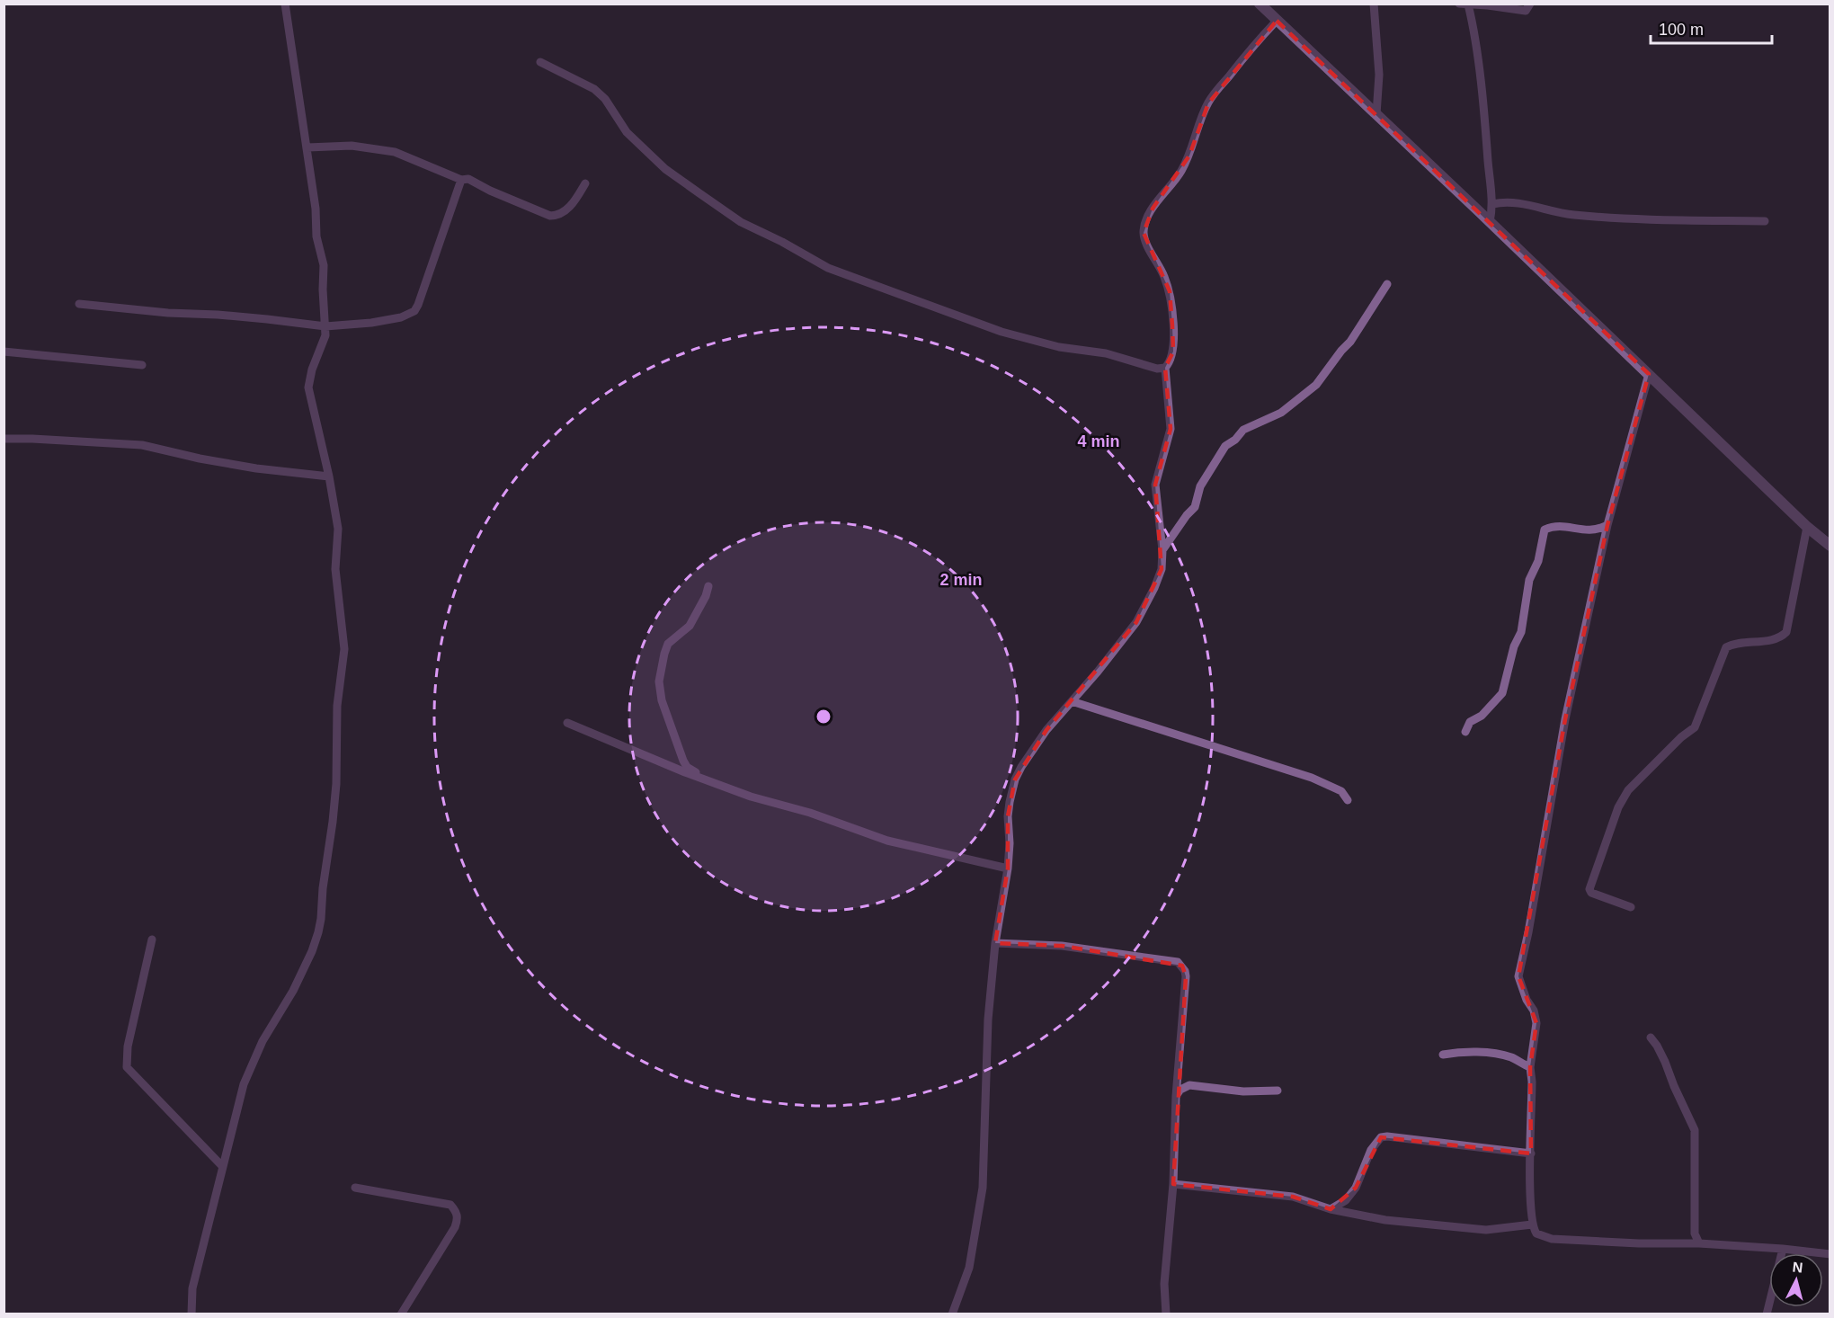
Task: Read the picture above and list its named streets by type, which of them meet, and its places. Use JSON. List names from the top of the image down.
{
  "scale_bar": "100 m",
  "north": "top",
  "rings": ["4 min", "2 min"]
}
